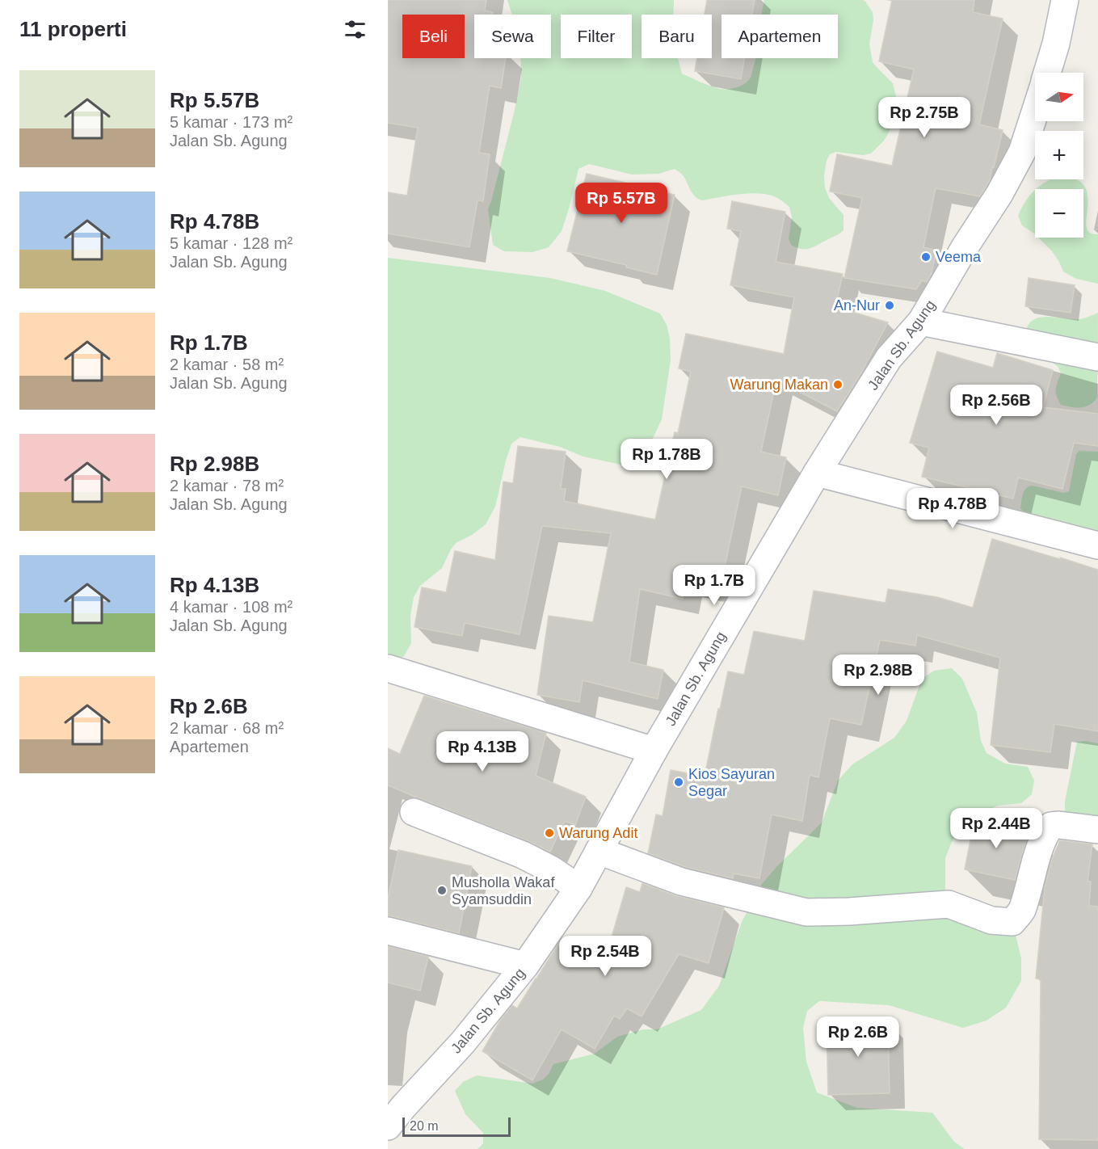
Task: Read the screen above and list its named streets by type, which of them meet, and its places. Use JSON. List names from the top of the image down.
{
  "streets": {
    "street": ["Jalan Sb. Agung"]
  },
  "places": [
    "Veema",
    "An-Nur",
    "Warung Makan",
    "Kios Sayuran Segar",
    "Warung Adit",
    "Musholla Wakaf Syamsuddin"
  ],
  "scale_bar": "20 m",
  "north": "right",
  "page": {
    "heading": "11 properti",
    "chip": [
      "Beli",
      "Sewa",
      "Filter",
      "Baru",
      "Apartemen"
    ],
    "list": [
      {
        "name": "Rp 5.57B",
        "note": "5 kamar · 173 m² · Jalan Sb. Agung"
      },
      {
        "name": "Rp 4.78B",
        "note": "5 kamar · 128 m² · Jalan Sb. Agung"
      },
      {
        "name": "Rp 1.7B",
        "note": "2 kamar · 58 m² · Jalan Sb. Agung"
      },
      {
        "name": "Rp 2.98B",
        "note": "2 kamar · 78 m² · Jalan Sb. Agung"
      },
      {
        "name": "Rp 4.13B",
        "note": "4 kamar · 108 m² · Jalan Sb. Agung"
      },
      {
        "name": "Rp 2.6B",
        "note": "2 kamar · 68 m² · Apartemen"
      }
    ],
    "map_buttons": ["+", "−"],
    "price": [
      "Rp 2.75B",
      "Rp 5.57B",
      "Rp 2.56B",
      "Rp 1.78B",
      "Rp 4.78B",
      "Rp 1.7B",
      "Rp 2.98B",
      "Rp 4.13B",
      "Rp 2.44B",
      "Rp 2.54B",
      "Rp 2.6B"
    ],
    "scale": "20 m"
  }
}
